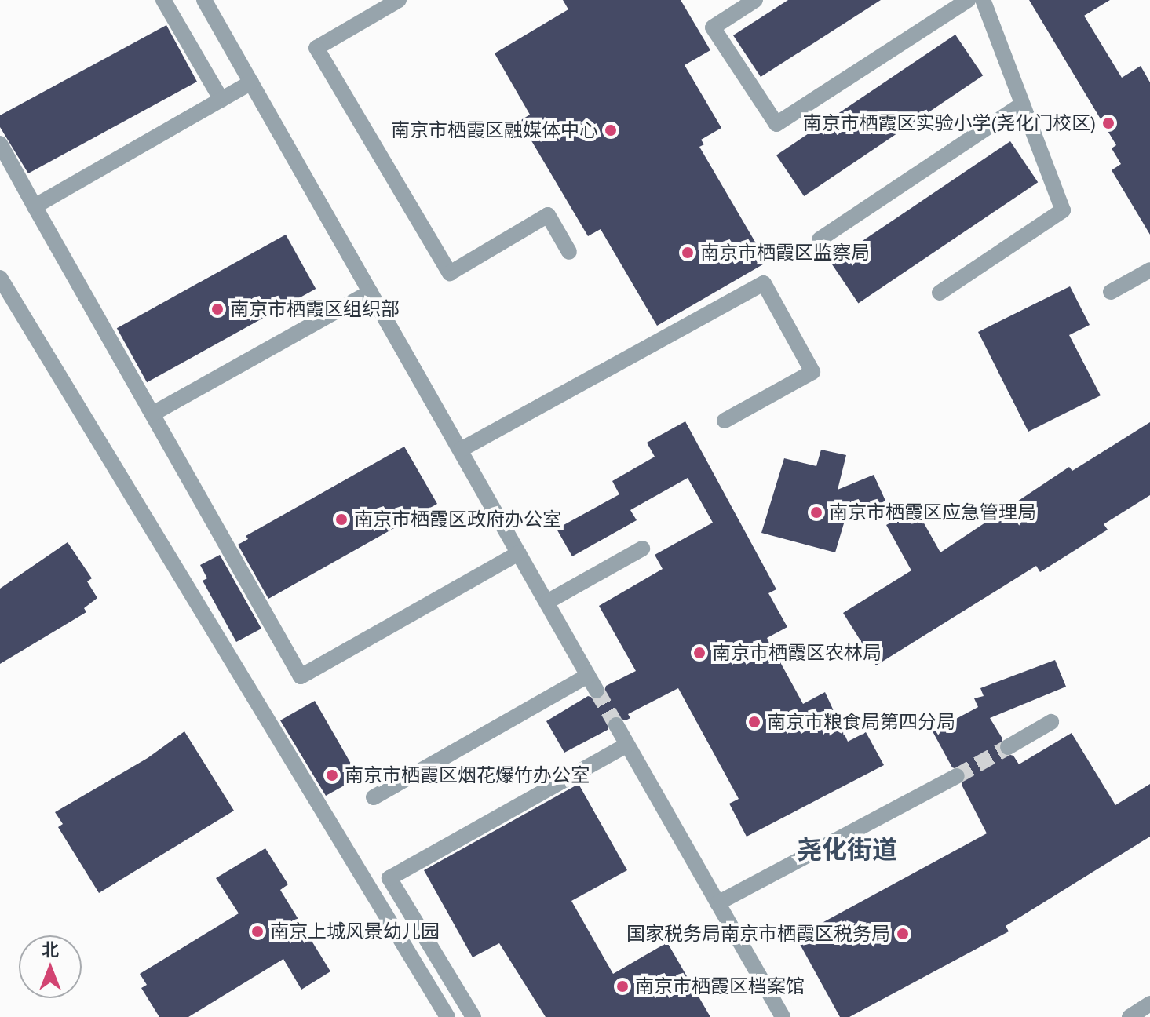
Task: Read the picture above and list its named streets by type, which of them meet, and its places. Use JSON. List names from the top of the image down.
{
  "districts": ["尧化街道"],
  "places": [
    "南京市栖霞区实验小学(尧化门校区)",
    "南京市栖霞区融媒体中心",
    "南京市栖霞区监察局",
    "南京市栖霞区组织部",
    "南京市栖霞区应急管理局",
    "南京市栖霞区政府办公室",
    "南京市栖霞区农林局",
    "南京市粮食局第四分局",
    "南京市栖霞区烟花爆竹办公室",
    "南京上城风景幼儿园",
    "国家税务局南京市栖霞区税务局",
    "南京市栖霞区档案馆"
  ],
  "north": "top"
}
